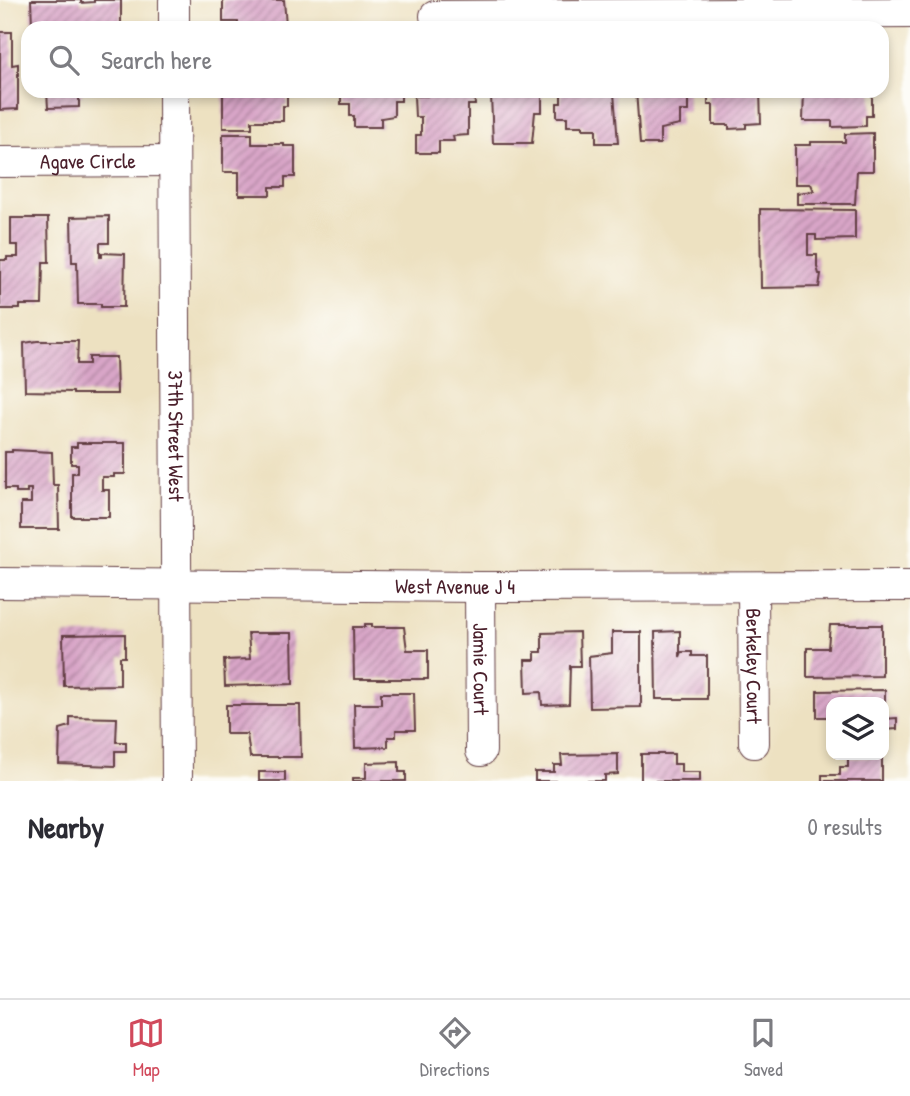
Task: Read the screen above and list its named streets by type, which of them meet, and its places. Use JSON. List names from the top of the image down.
{
  "streets": {
    "street": [
      "Agave Circle",
      "37th Street West",
      "West Avenue J 4",
      "Berkeley Court",
      "Jamie Court"
    ]
  },
  "crossings": [
    ["Agave Circle", "37th Street West"],
    ["37th Street West", "West Avenue J 4"],
    ["West Avenue J 4", "Berkeley Court"],
    ["West Avenue J 4", "Jamie Court"]
  ],
  "page": {
    "search": "Search here",
    "heading": ["Nearby", "0 results"],
    "nav": ["Map", "Directions", "Saved"]
  }
}
